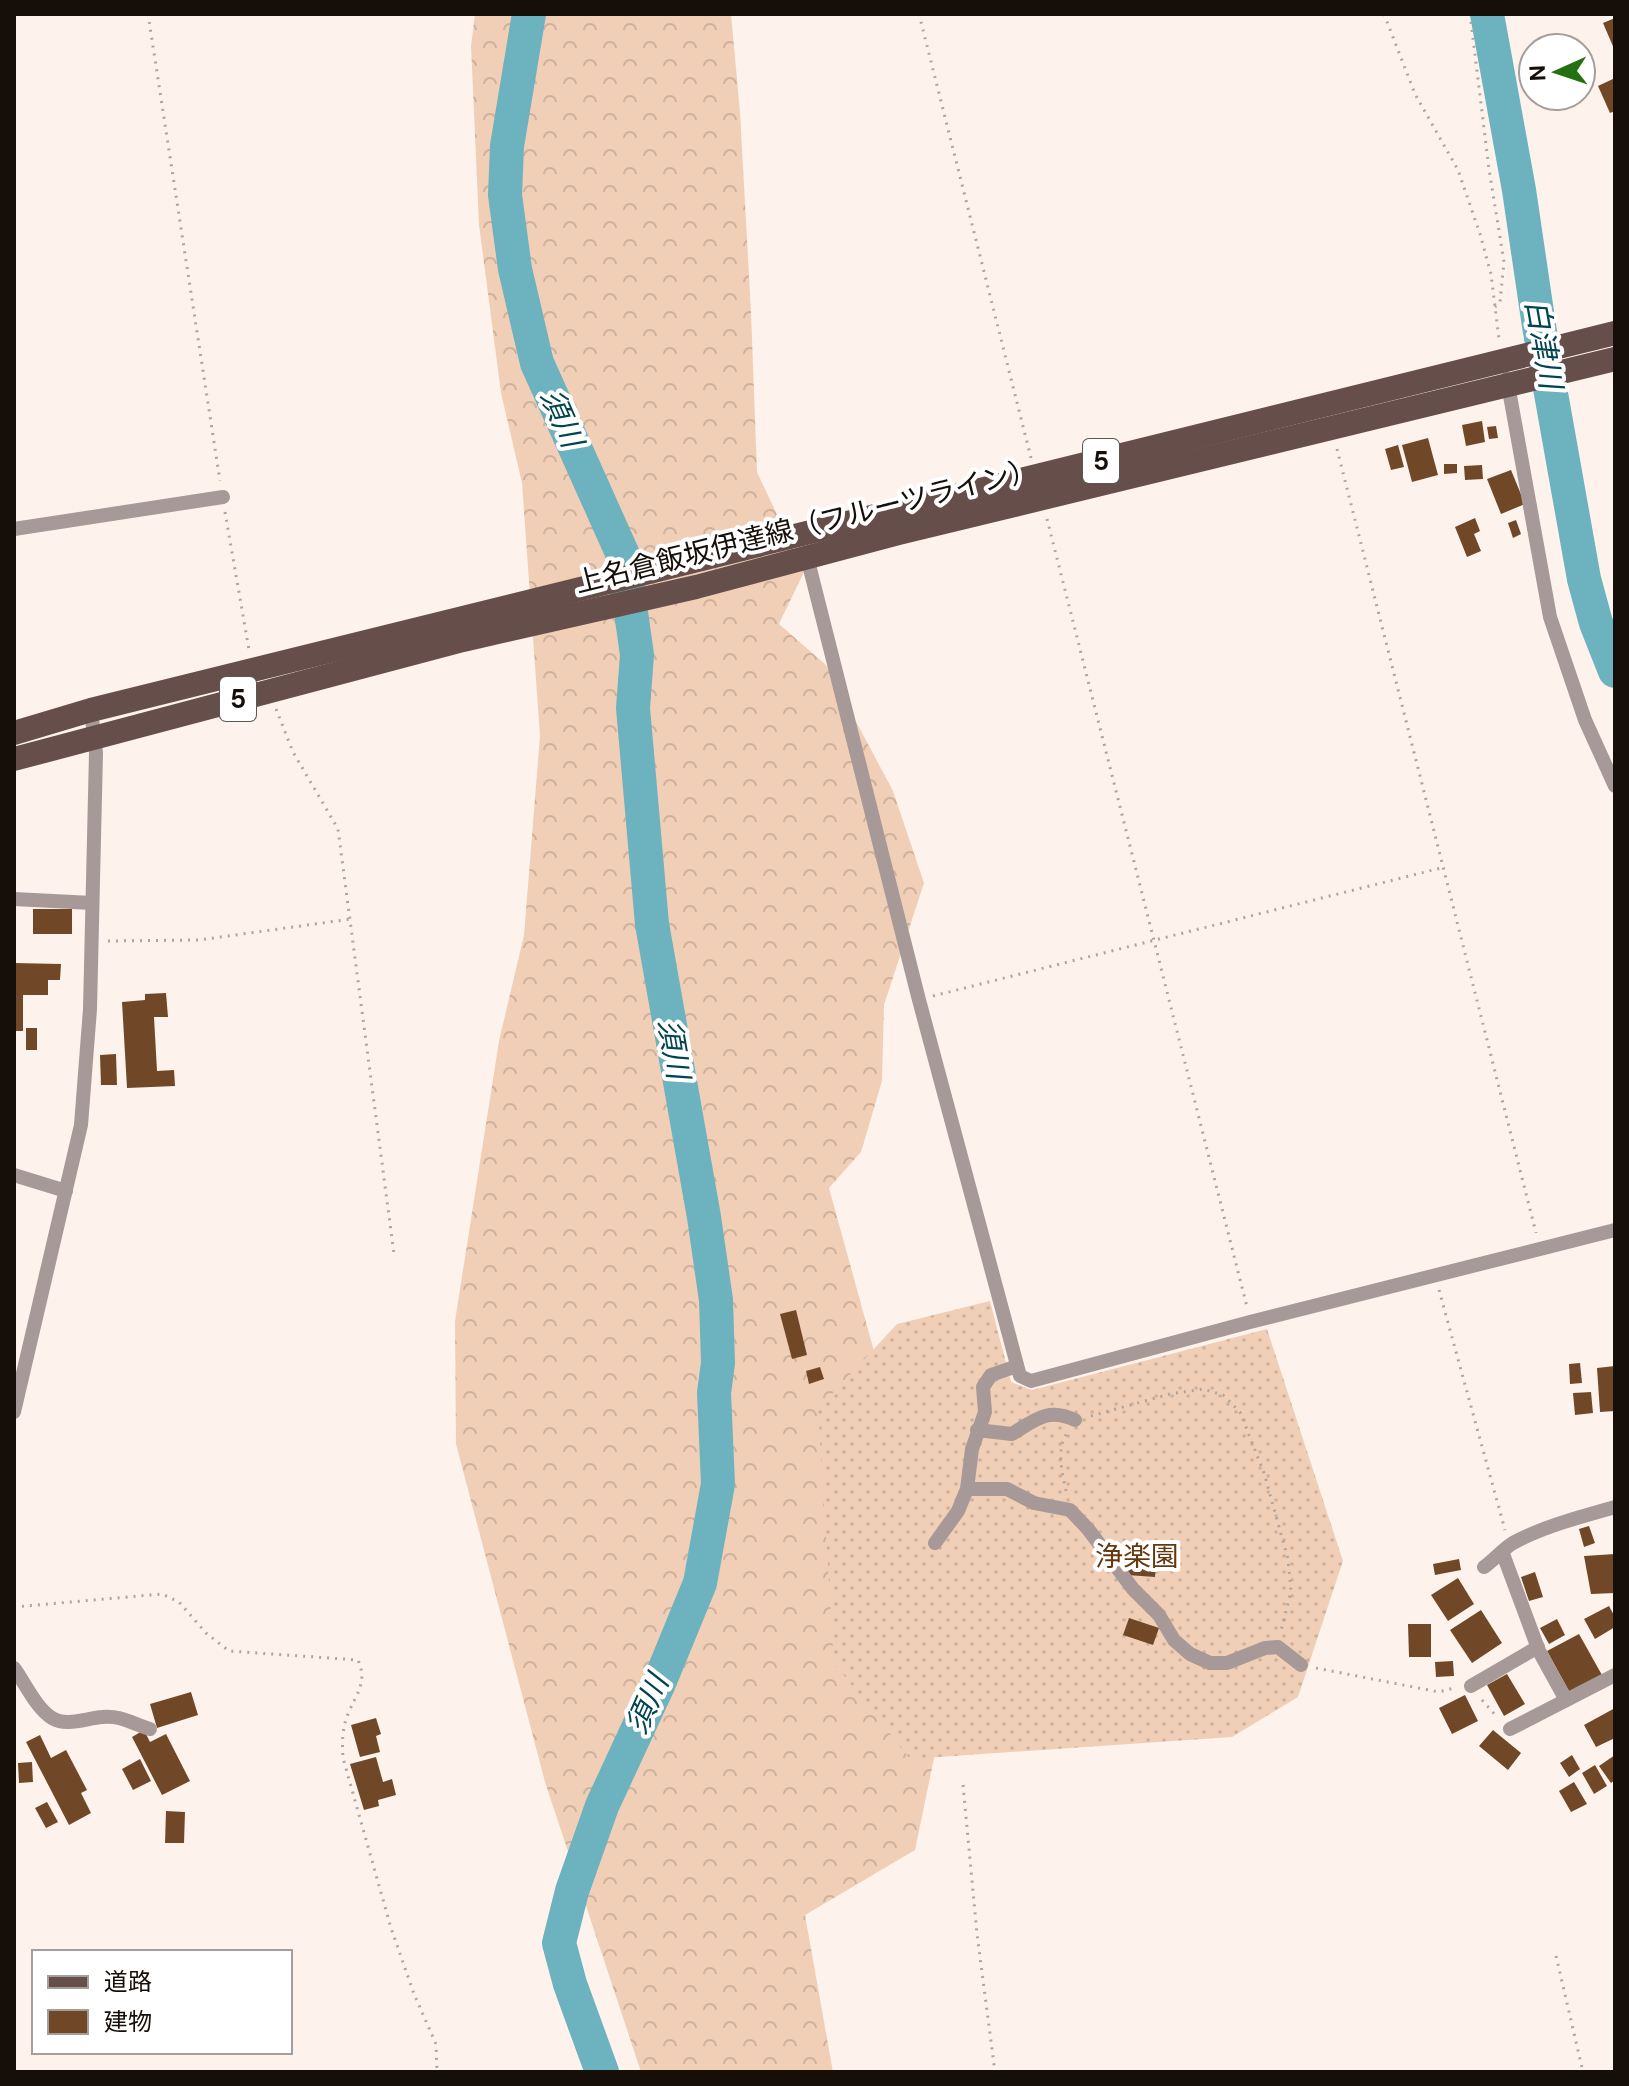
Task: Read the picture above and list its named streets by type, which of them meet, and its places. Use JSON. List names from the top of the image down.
{
  "streets": {
    "main road": ["5", "上名倉飯坂伊達線（フルーツライン）"]
  },
  "water": ["白津川", "須川"],
  "parks": ["浄楽園"],
  "legend": ["道路", "建物"],
  "north": "left"
}
